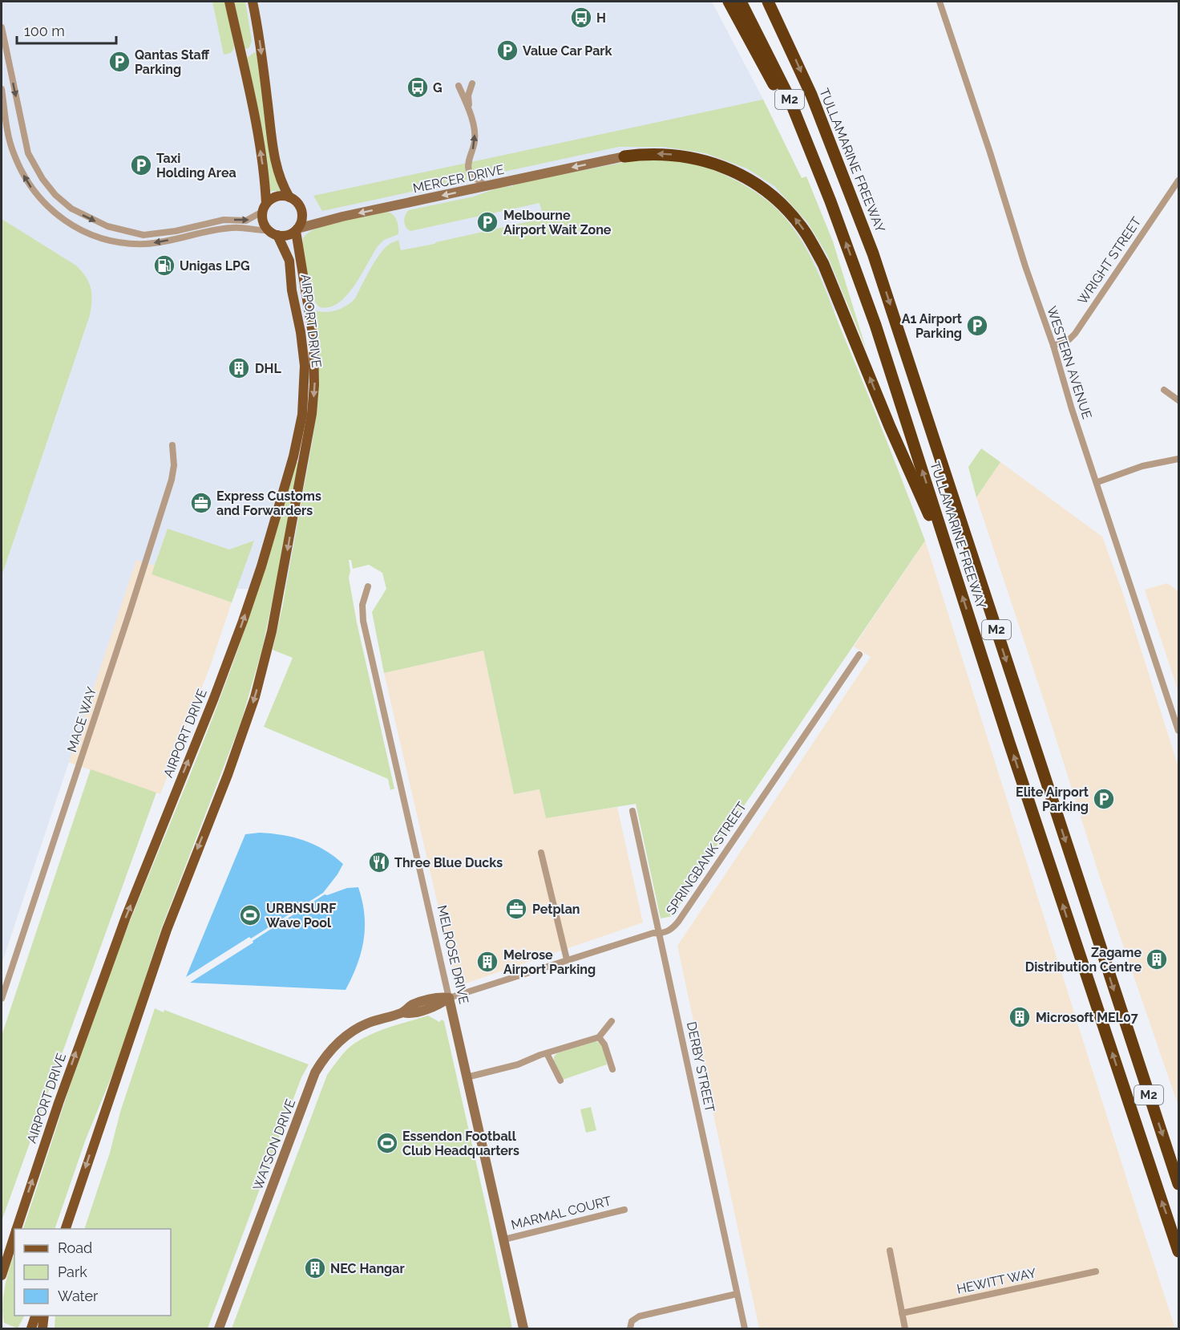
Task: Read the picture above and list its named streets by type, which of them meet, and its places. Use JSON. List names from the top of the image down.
{
  "streets": {
    "highway": ["M2", "TULLAMARINE FREEWAY"],
    "main road": ["AIRPORT DRIVE"],
    "street": [
      "MERCER DRIVE",
      "WRIGHT STREET",
      "WESTERN AVENUE",
      "MACE WAY",
      "SPRINGBANK STREET",
      "MELROSE DRIVE",
      "DERBY STREET",
      "WATSON DRIVE",
      "MARMAL COURT",
      "HEWITT WAY"
    ]
  },
  "crossings": [
    ["MERCER DRIVE", "AIRPORT DRIVE"],
    ["WRIGHT STREET", "WESTERN AVENUE"],
    ["SPRINGBANK STREET", "MELROSE DRIVE"],
    ["SPRINGBANK STREET", "DERBY STREET"],
    ["SPRINGBANK STREET", "WATSON DRIVE"],
    ["MELROSE DRIVE", "WATSON DRIVE"],
    ["MELROSE DRIVE", "MARMAL COURT"]
  ],
  "one_way": ["MERCER DRIVE"],
  "places": {
    "bus stop": ["H", "G"],
    "parking": [
      "Value Car Park",
      "Qantas Staff Parking",
      "Taxi Holding Area",
      "Melbourne Airport Wait Zone",
      "A1 Airport Parking",
      "Elite Airport Parking"
    ],
    "fuel station": ["Unigas LPG"],
    "building": [
      "DHL",
      "Zagame Distribution Centre",
      "Melrose Airport Parking",
      "Microsoft MEL07",
      "NEC Hangar"
    ],
    "office": ["Express Customs and Forwarders", "Petplan"],
    "restaurant": ["Three Blue Ducks"],
    "sports": ["URBNSURF Wave Pool", "Essendon Football Club Headquarters"]
  },
  "legend": ["Road", "Park", "Water"],
  "scale_bar": "100 m"
}
